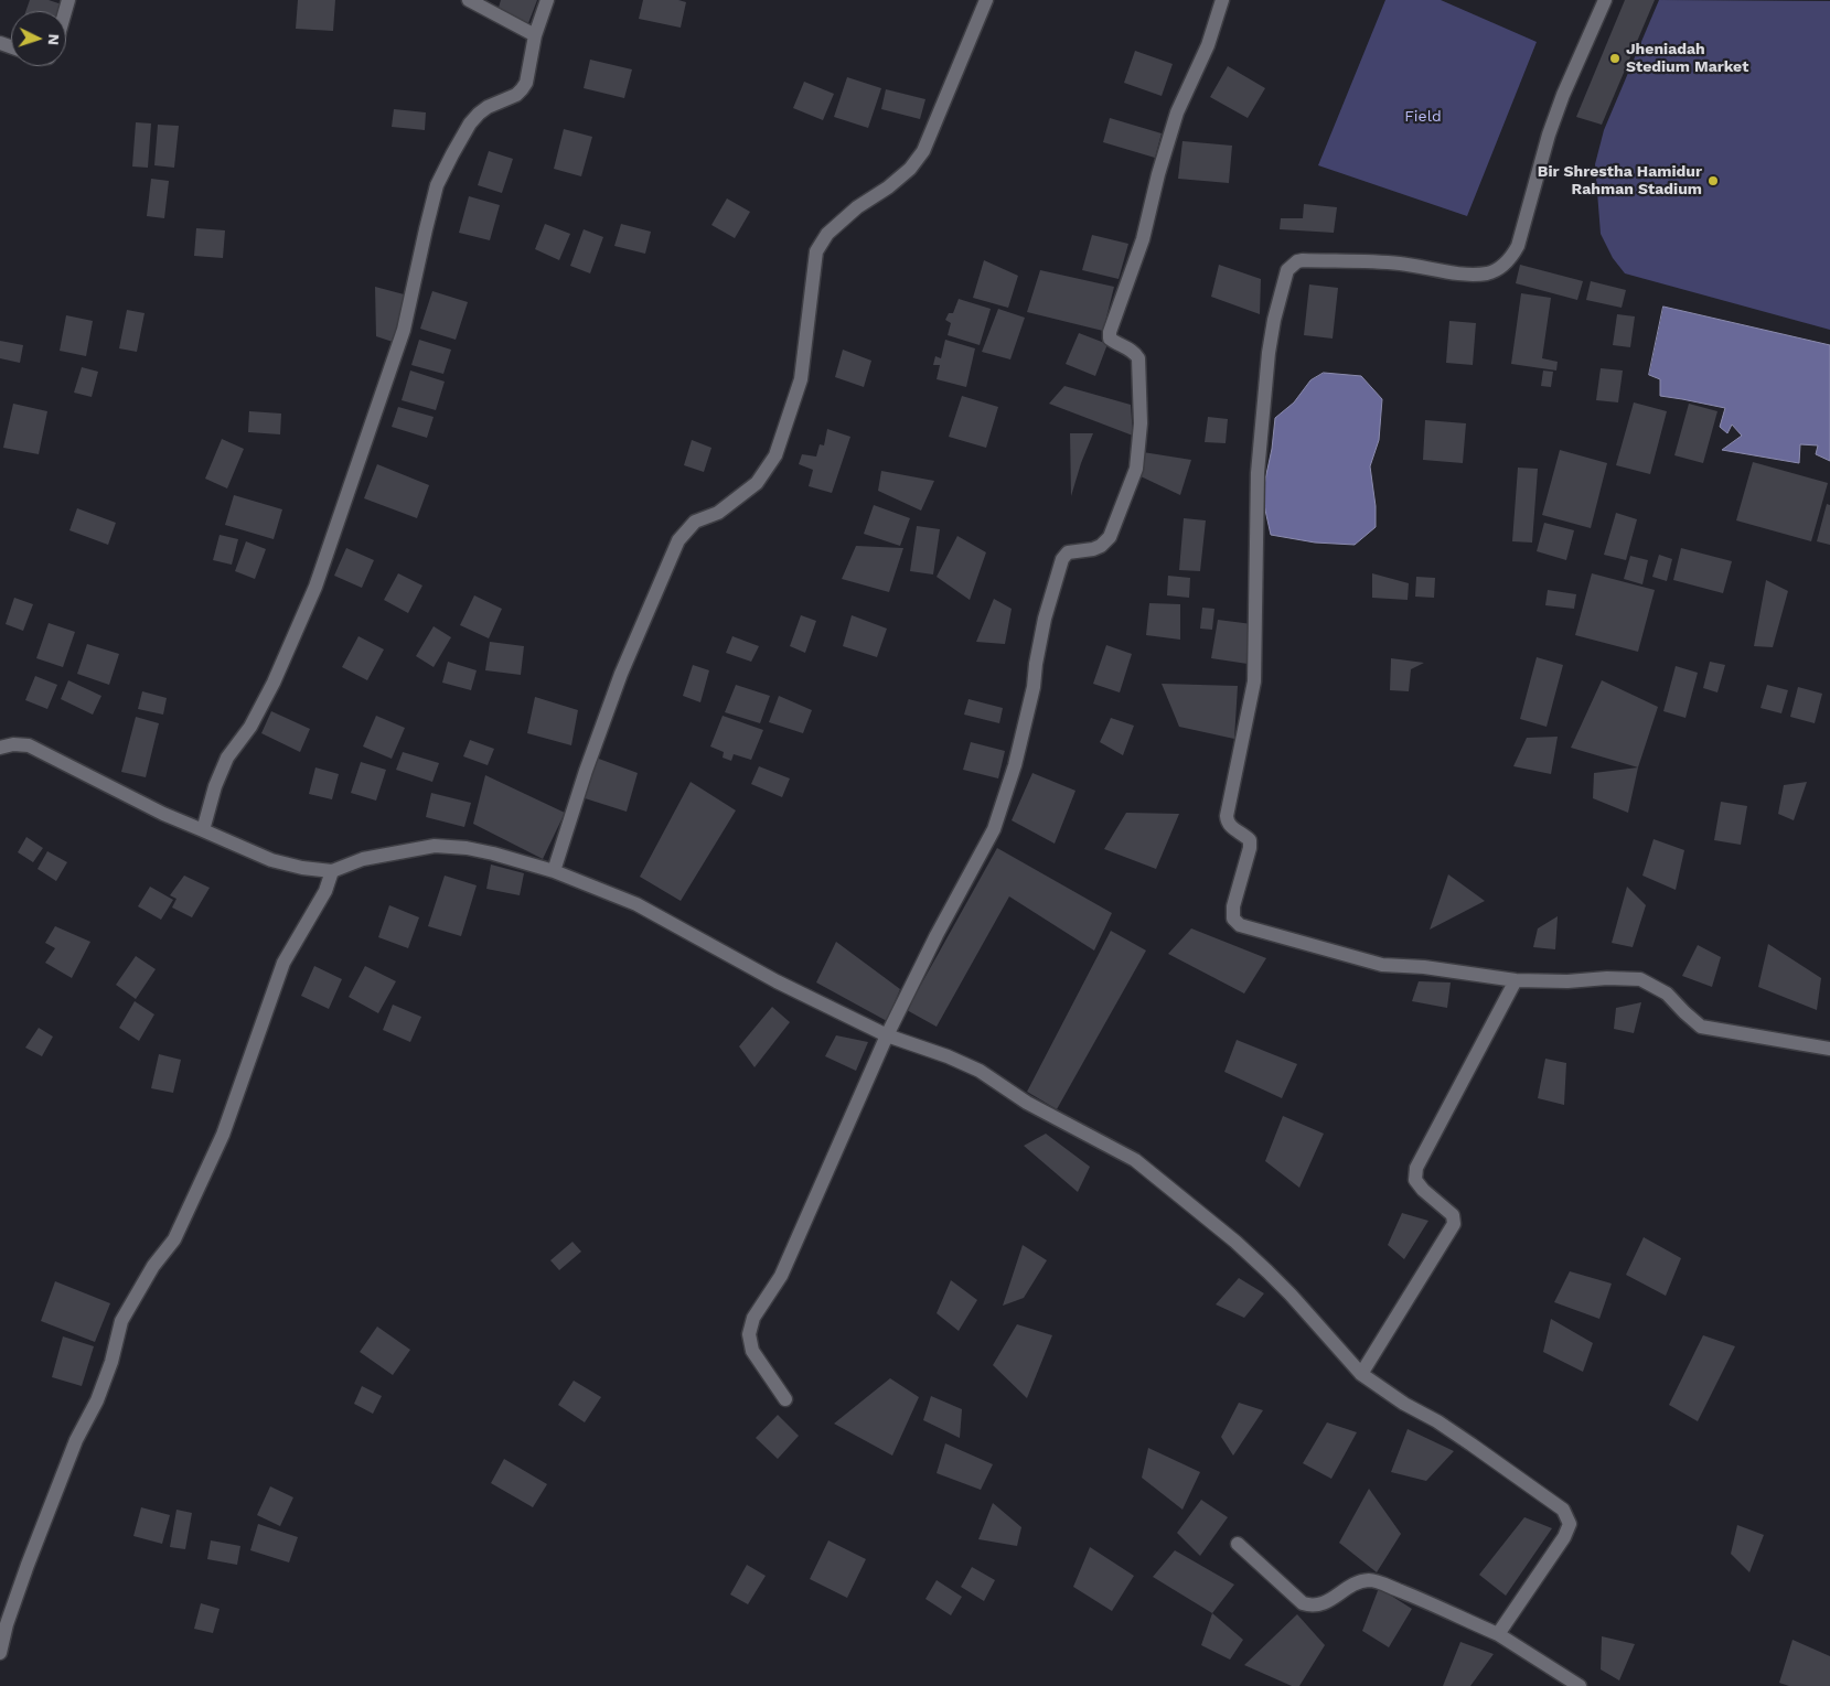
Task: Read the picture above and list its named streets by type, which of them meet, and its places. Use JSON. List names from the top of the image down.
{
  "parks": ["Field"],
  "places": ["Jheniadah Stedium Market", "Bir Shrestha Hamidur Rahman Stadium"],
  "north": "right"
}
